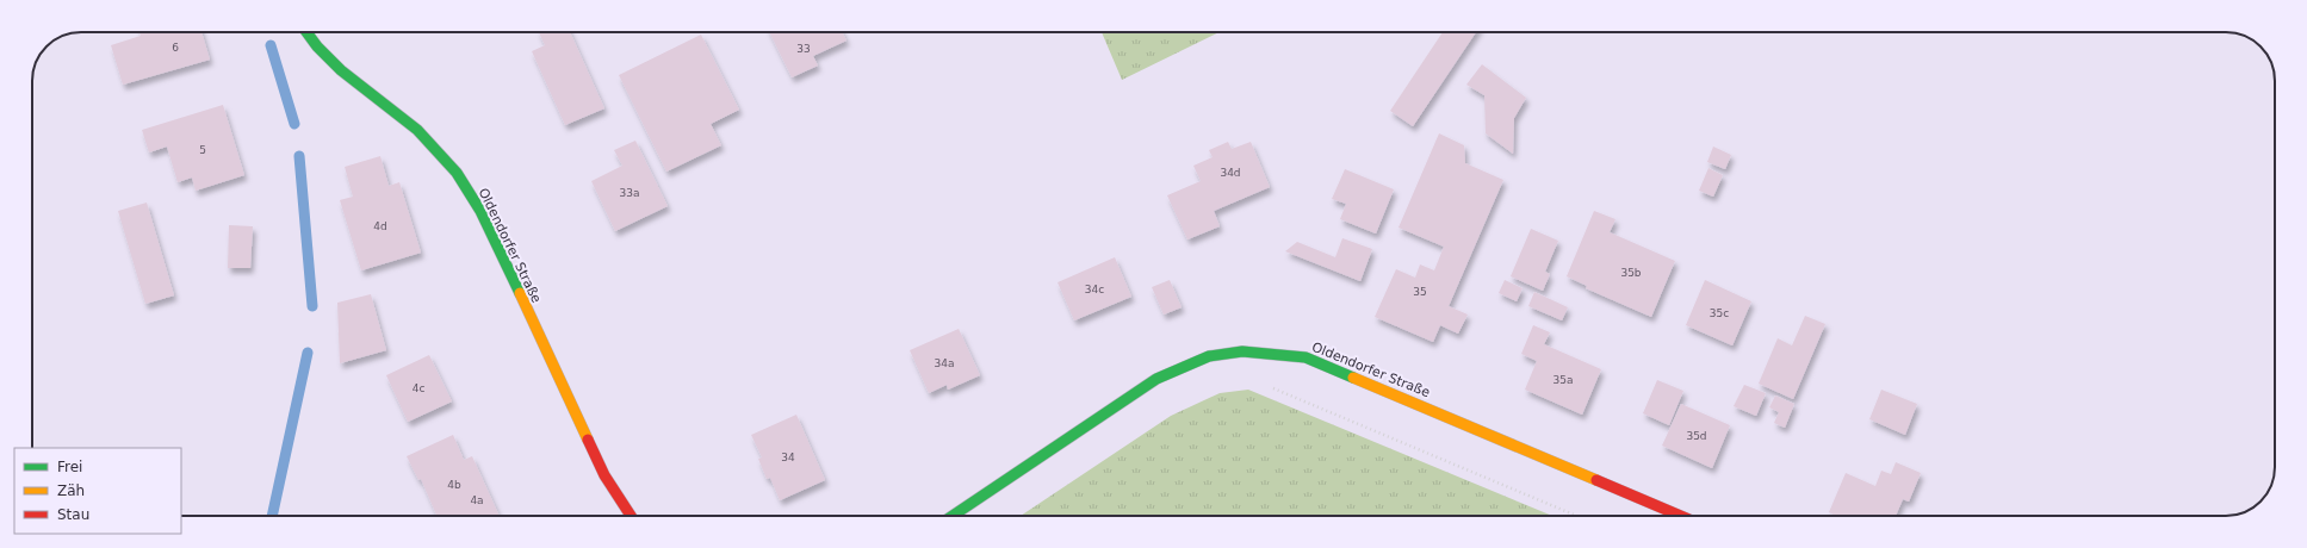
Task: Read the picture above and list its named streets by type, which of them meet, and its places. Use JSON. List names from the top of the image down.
{
  "streets": {
    "street": ["Oldendorfer Straße"]
  },
  "house_numbers": [
    "6",
    "33",
    "5",
    "34d",
    "33a",
    "4d",
    "35b",
    "34c",
    "35",
    "35c",
    "34a",
    "35a",
    "4c",
    "35d",
    "34",
    "4b",
    "4a"
  ],
  "legend": ["Frei", "Zäh", "Stau"]
}
